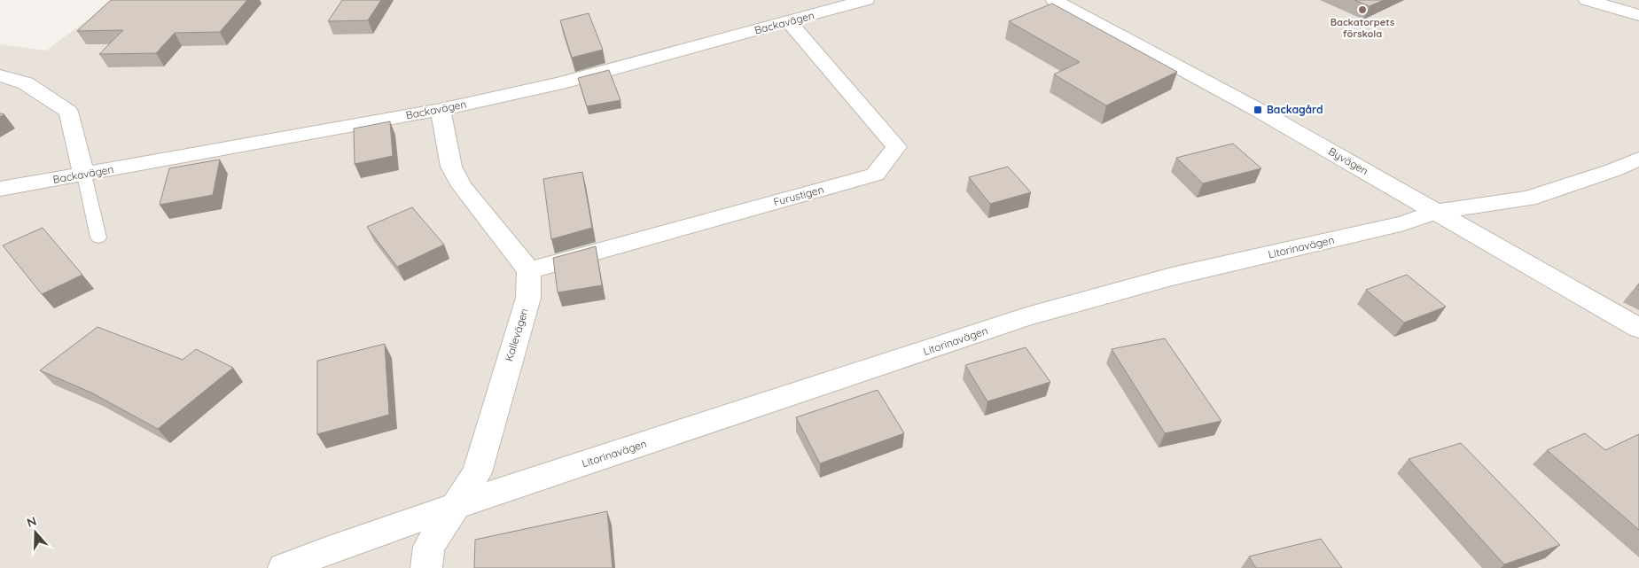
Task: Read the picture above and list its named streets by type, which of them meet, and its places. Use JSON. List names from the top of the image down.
{
  "streets": {
    "street": [
      "Backavägen",
      "Byvägen",
      "Furustigen",
      "Litorinavägen",
      "Kallevägen"
    ]
  },
  "crossings": [
    ["Backavägen", "Furustigen"],
    ["Byvägen", "Litorinavägen"],
    ["Furustigen", "Kallevägen"],
    ["Litorinavägen", "Kallevägen"]
  ],
  "places": {
    "other": ["Backatorpets förskola"],
    "transit": ["Backagård"]
  },
  "north": "top"
}
